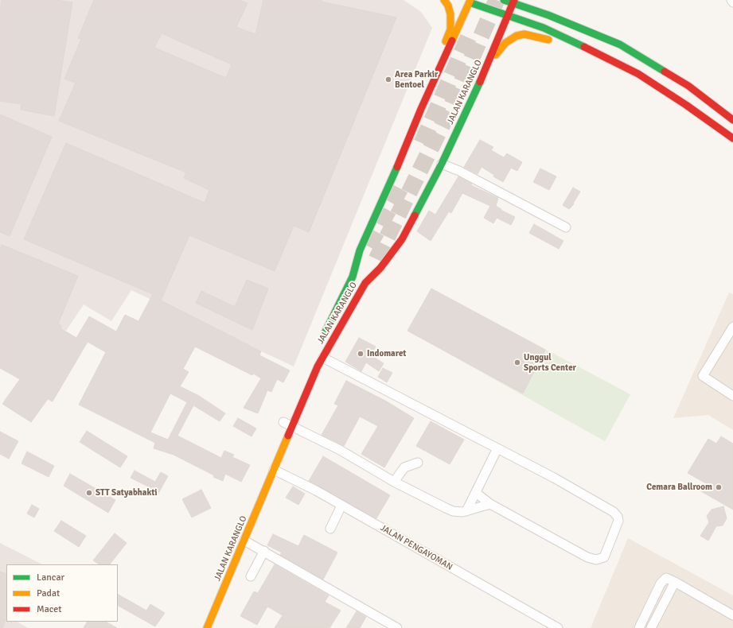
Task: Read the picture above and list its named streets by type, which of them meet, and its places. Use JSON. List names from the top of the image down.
{
  "streets": {
    "main road": ["JALAN KARANGLO"],
    "street": ["JALAN PENGAYOMAN"]
  },
  "crossings": [
    ["JALAN KARANGLO", "JALAN PENGAYOMAN"]
  ],
  "places": [
    "Area Parkir Bentoel",
    "Indomaret",
    "Unggul Sports Center",
    "Cemara Ballroom",
    "STT Satyabhakti"
  ],
  "legend": ["Lancar", "Padat", "Macet"]
}
